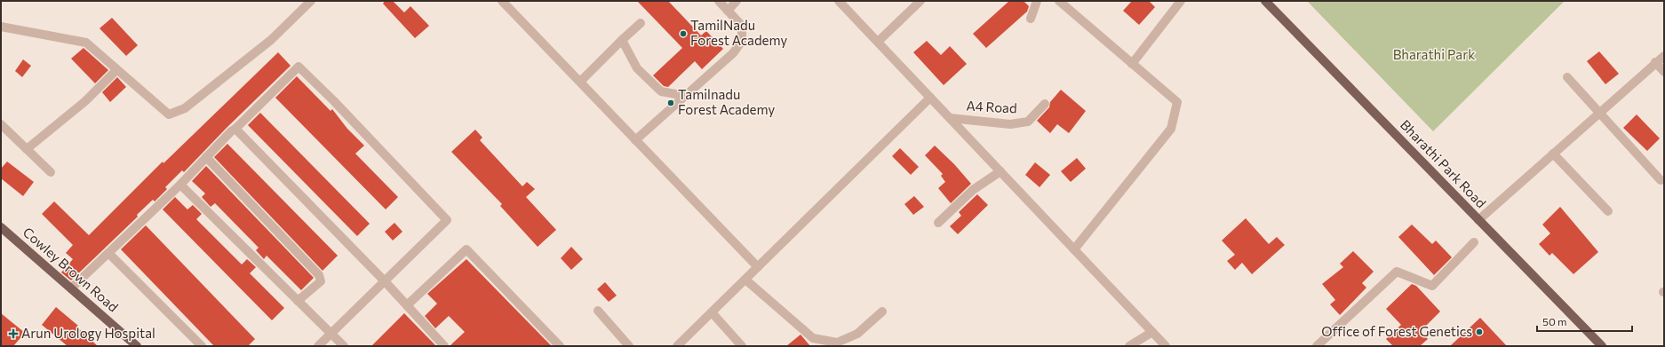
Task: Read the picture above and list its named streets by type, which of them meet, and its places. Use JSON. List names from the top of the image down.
{
  "streets": {
    "main road": ["Bharathi Park Road", "Cowley Brown Road"],
    "street": ["A4 Road"]
  },
  "parks": ["Bharathi Park"],
  "places": {
    "other": ["TamilNadu Forest Academy", "Tamilnadu Forest Academy", "Office of Forest Genetics"],
    "health": ["Arun Urology Hospital"]
  },
  "scale_bar": "50 m"
}
